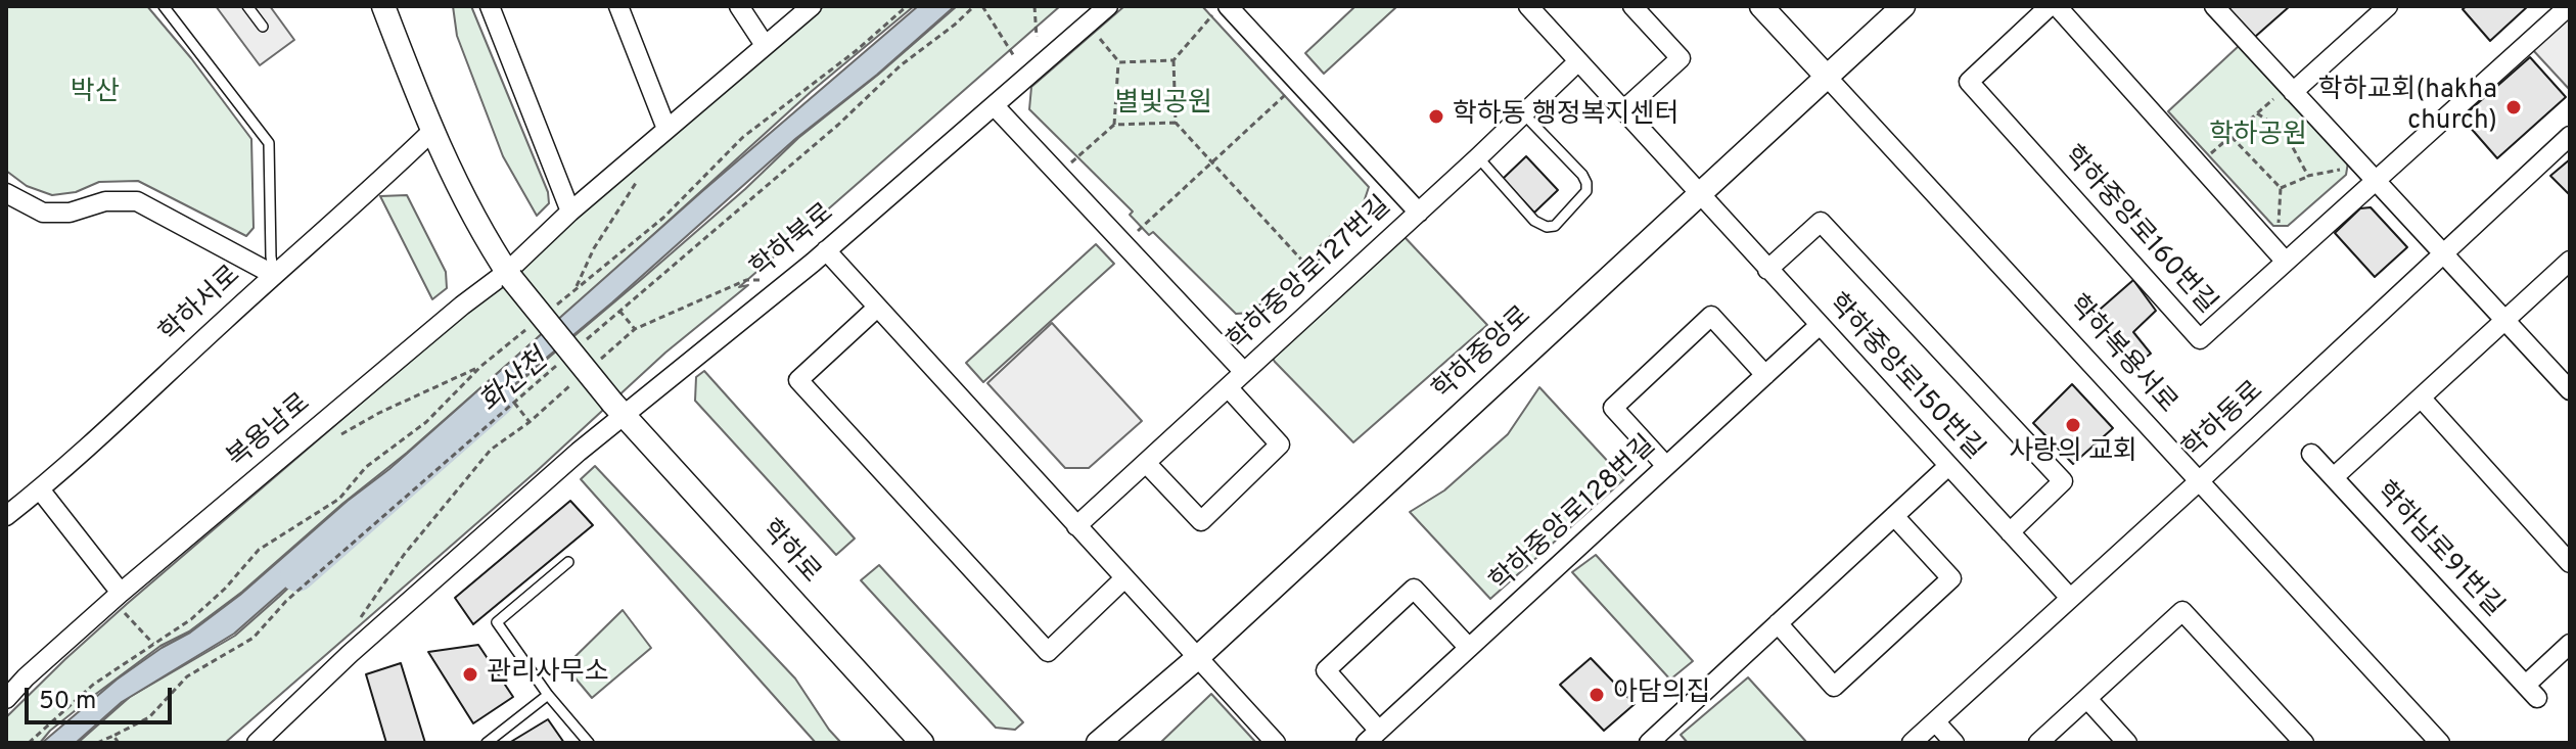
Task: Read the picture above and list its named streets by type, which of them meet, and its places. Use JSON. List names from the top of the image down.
{
  "streets": {
    "street": [
      "학하중앙로160번길",
      "학하북로",
      "학하중앙로127번길",
      "학하서로",
      "학하중앙로",
      "학하복용서로",
      "학하중앙로150번길",
      "학하동로",
      "복용남로",
      "학하중앙로128번길",
      "학하남로91번길",
      "학하로"
    ]
  },
  "crossings": [
    ["학하북로", "학하로"],
    ["학하중앙로127번길", "학하중앙로150번길"],
    ["학하중앙로", "학하복용서로"],
    ["학하중앙로", "학하중앙로150번길"],
    ["학하복용서로", "학하동로"],
    ["학하중앙로150번길", "학하동로"],
    ["학하중앙로150번길", "학하중앙로128번길"],
    ["복용남로", "학하로"]
  ],
  "water": ["화산천"],
  "parks": ["박산", "별빛공원", "학하공원"],
  "places": [
    "학하교회(hakha church)",
    "학하동 행정복지센터",
    "사랑의 교회",
    "관리사무소",
    "아담의집"
  ],
  "scale_bar": "50 m"
}
